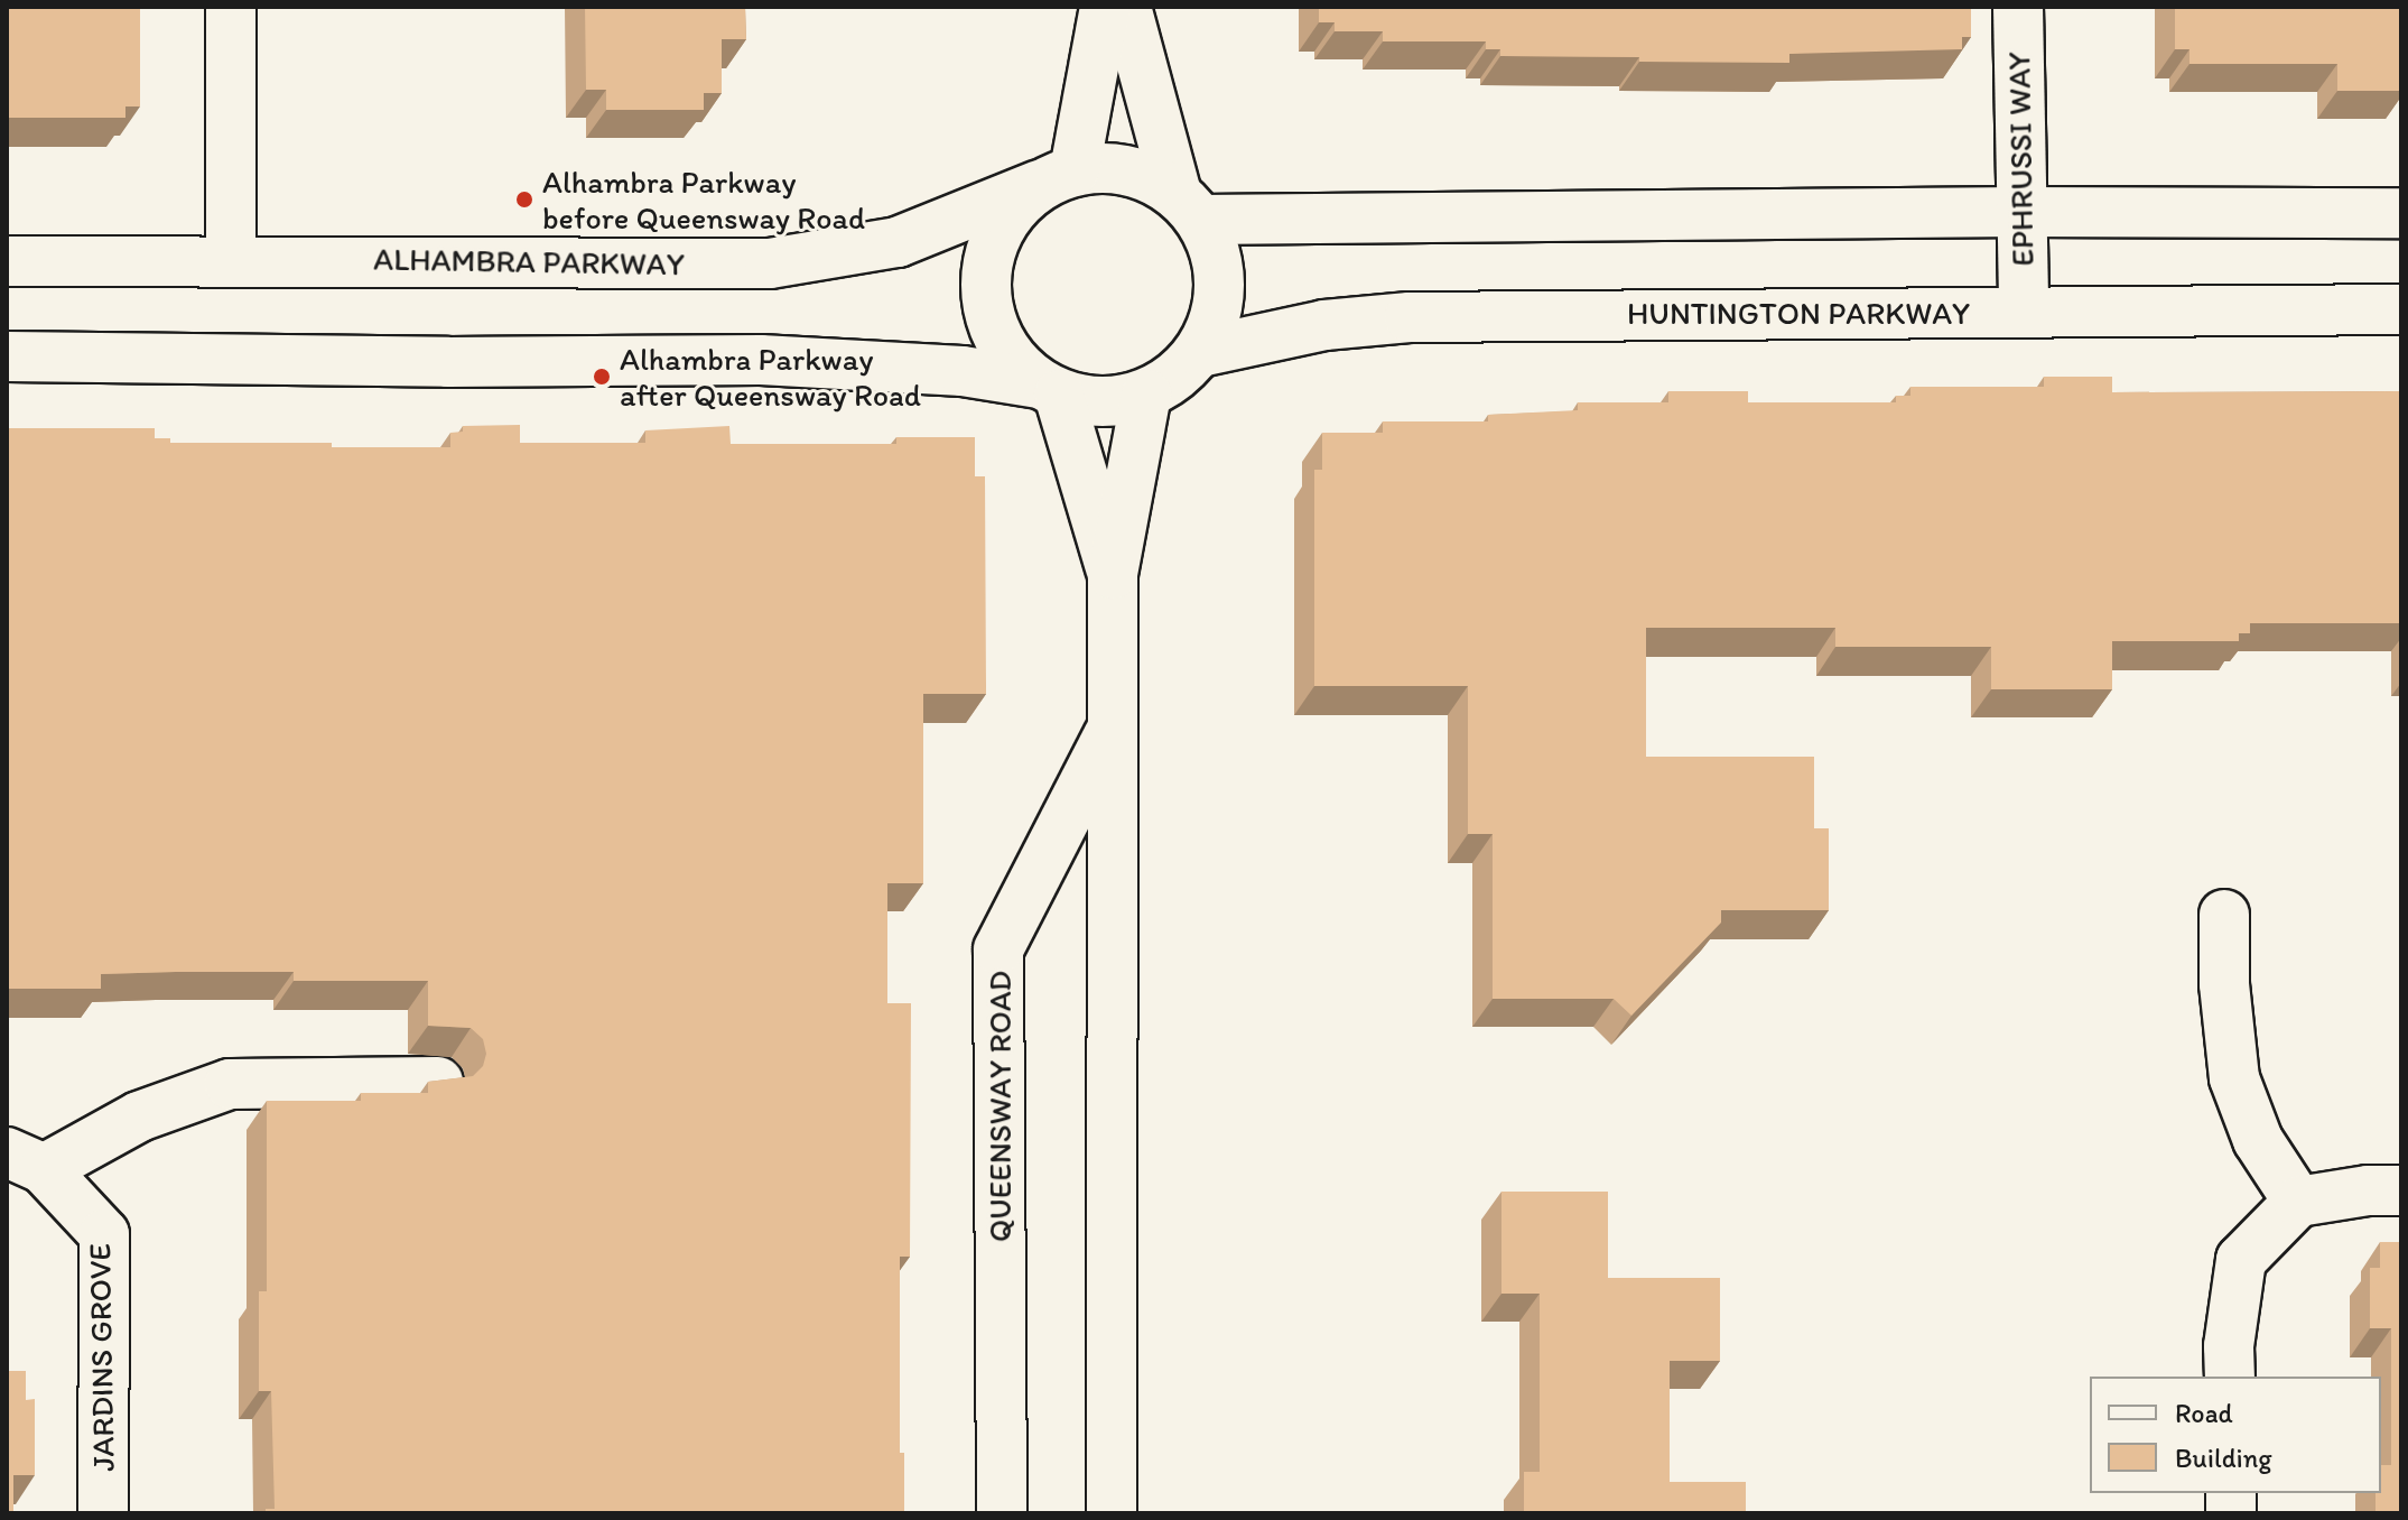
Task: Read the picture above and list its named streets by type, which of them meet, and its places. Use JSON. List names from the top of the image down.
{
  "streets": {
    "street": [
      "EPHRUSSI WAY",
      "ALHAMBRA PARKWAY",
      "HUNTINGTON PARKWAY",
      "QUEENSWAY ROAD",
      "JARDINS GROVE"
    ]
  },
  "crossings": [
    ["EPHRUSSI WAY", "HUNTINGTON PARKWAY"],
    ["ALHAMBRA PARKWAY", "HUNTINGTON PARKWAY"],
    ["ALHAMBRA PARKWAY", "QUEENSWAY ROAD"],
    ["HUNTINGTON PARKWAY", "QUEENSWAY ROAD"]
  ],
  "places": ["Alhambra Parkway before Queensway Road", "Alhambra Parkway after Queensway Road"],
  "legend": ["Road", "Building"]
}
